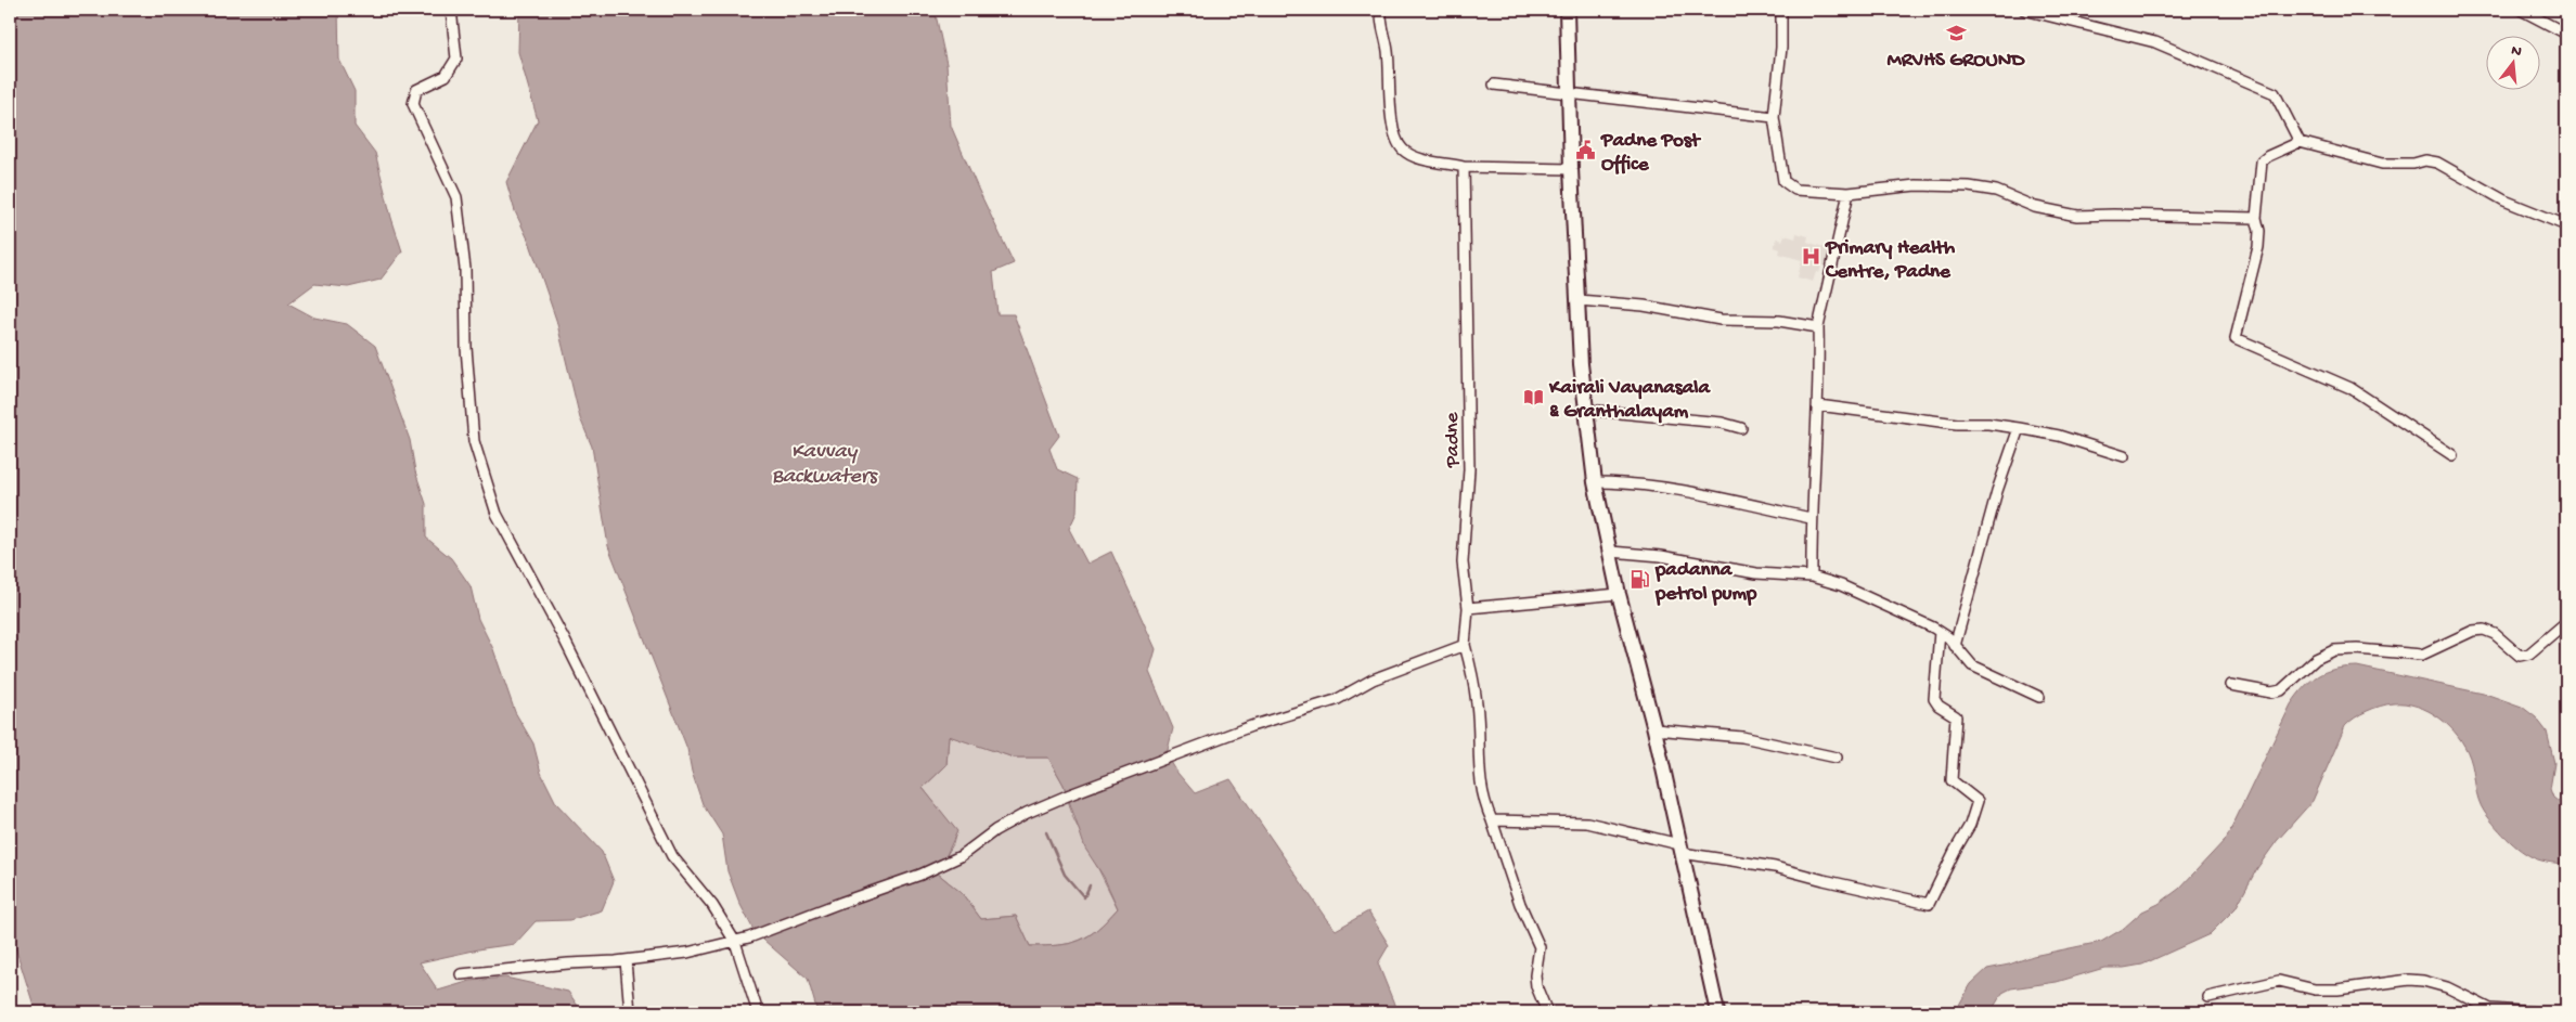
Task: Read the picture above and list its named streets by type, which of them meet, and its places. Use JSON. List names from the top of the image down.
{
  "streets": {
    "street": ["Padne"]
  },
  "water": ["Kavvay Backwaters"],
  "places": {
    "school or university": ["MRVHS GROUND"],
    "public building": ["Padne Post Office"],
    "hospital": ["Primary Health Centre, Padne"],
    "library": ["Kairali Vayanasala & Granthalayam"],
    "fuel station": ["padanna petrol pump"]
  },
  "north": "top"
}
